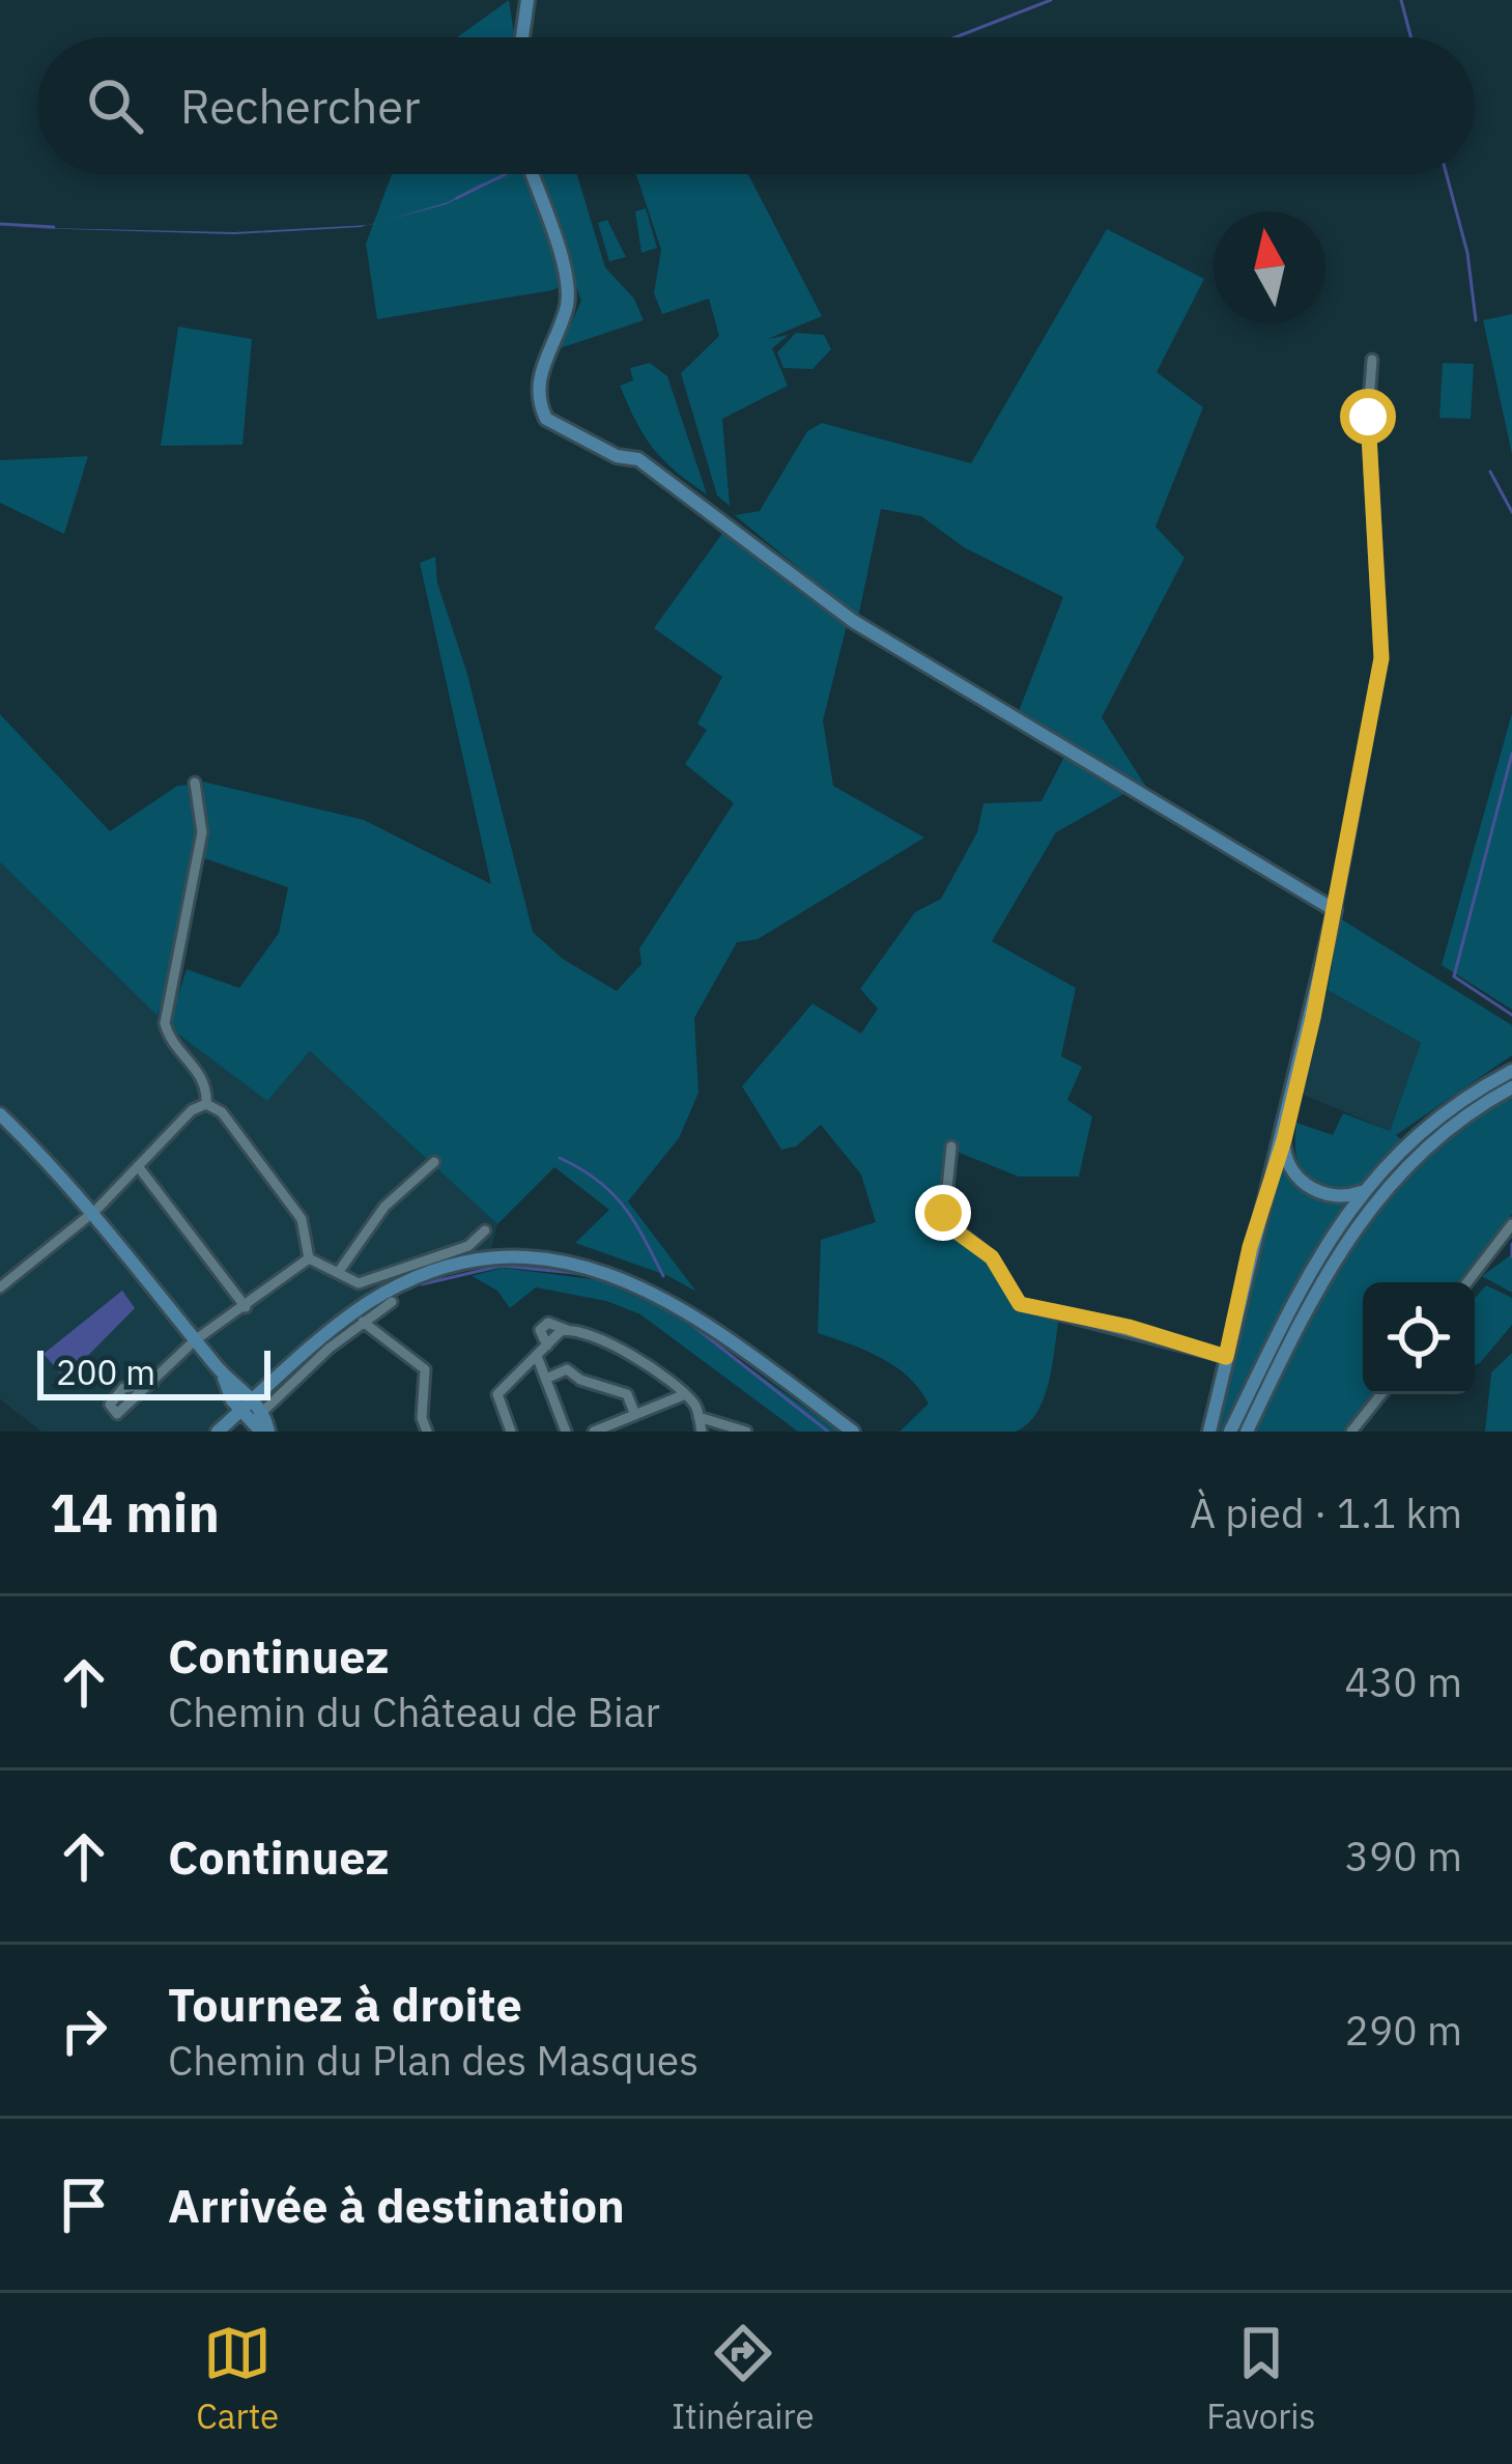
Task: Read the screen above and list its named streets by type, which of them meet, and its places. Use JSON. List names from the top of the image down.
{
  "scale_bar": "200 m",
  "north": "top",
  "page": {
    "search": "Rechercher",
    "scale": "200 m",
    "heading": ["14 min", "À pied · 1.1 km"],
    "list": [
      ["Continuez", "Chemin du Château de Biar", "430 m"],
      ["Continuez", "390 m"],
      ["Tournez à droite", "Chemin du Plan des Masques", "290 m"],
      "Arrivée à destination"
    ],
    "nav": ["Carte", "Itinéraire", "Favoris"]
  }
}
